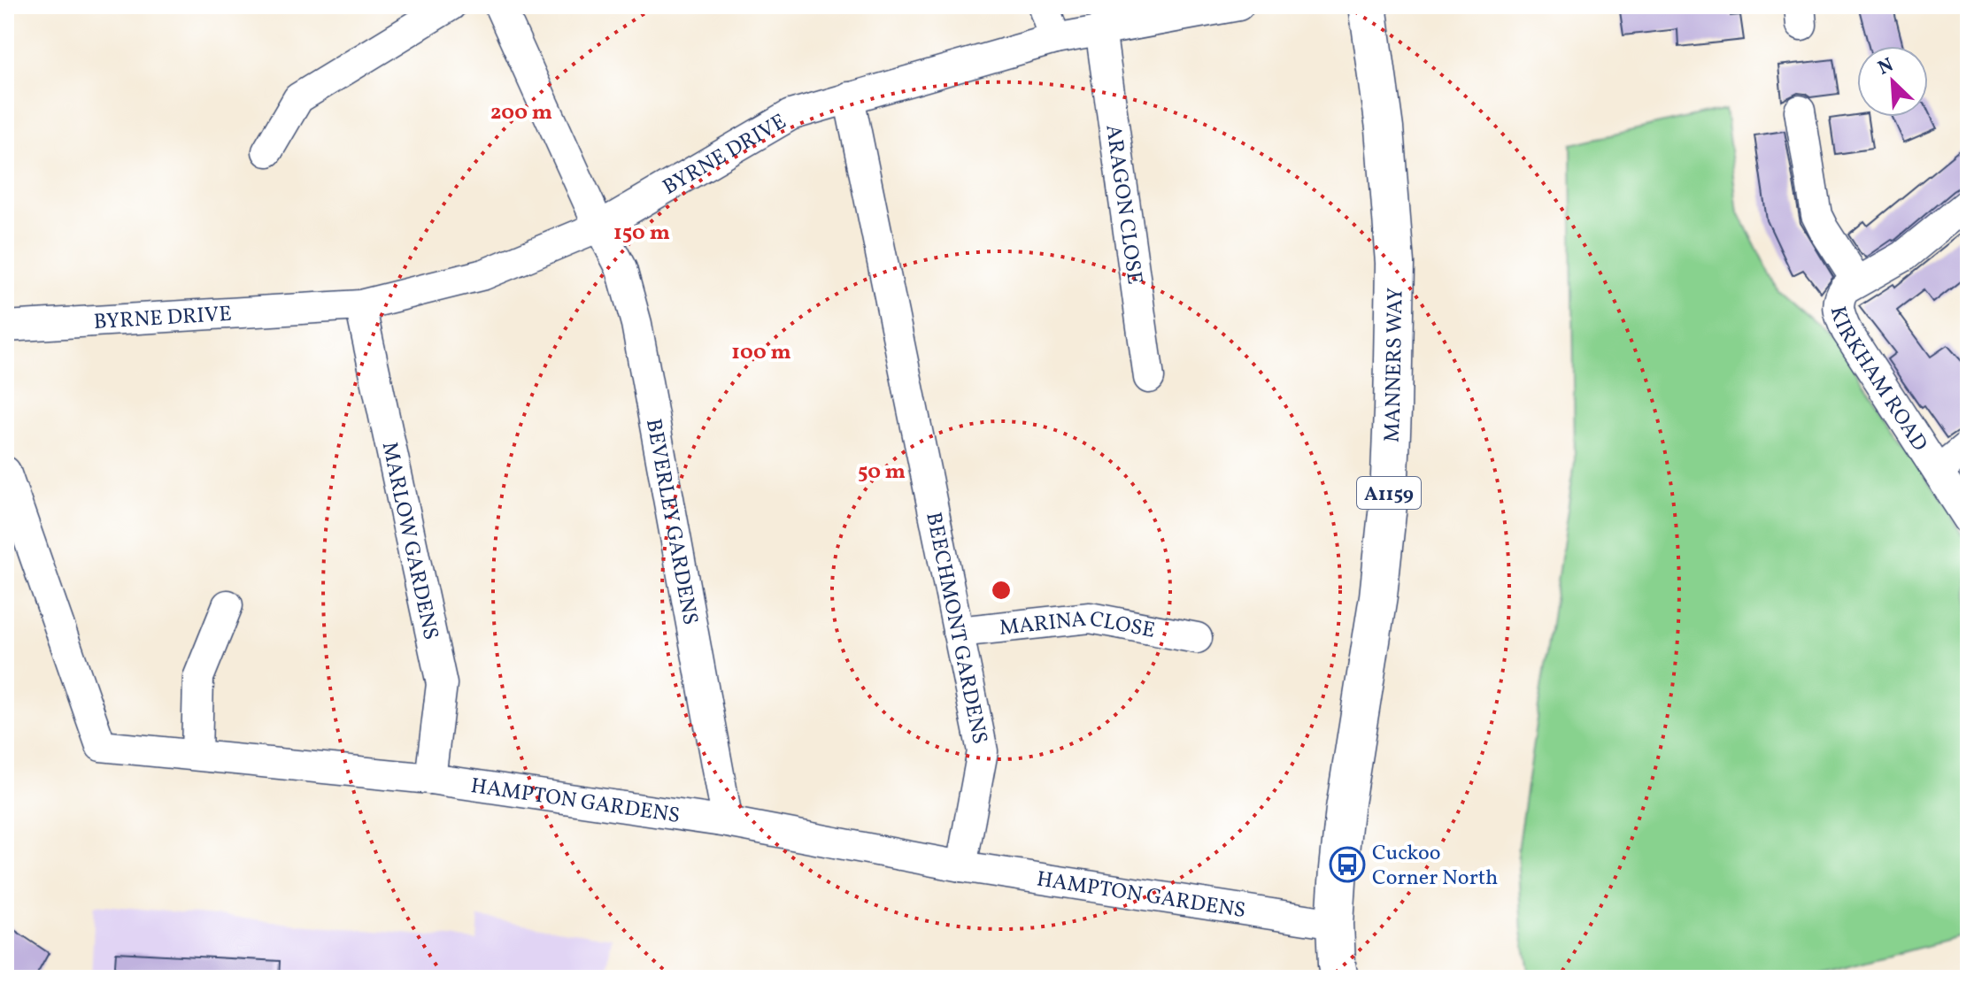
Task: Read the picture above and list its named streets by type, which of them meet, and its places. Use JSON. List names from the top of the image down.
{
  "streets": {
    "main road": ["MANNERS WAY", "A1159"],
    "street": [
      "BYRNE DRIVE",
      "ARAGON CLOSE",
      "KIRKHAM ROAD",
      "BEVERLEY GARDENS",
      "MARLOW GARDENS",
      "BEECHMONT GARDENS",
      "MARINA CLOSE",
      "HAMPTON GARDENS"
    ]
  },
  "crossings": [
    ["BYRNE DRIVE", "ARAGON CLOSE"],
    ["BYRNE DRIVE", "BEVERLEY GARDENS"],
    ["BYRNE DRIVE", "MARLOW GARDENS"],
    ["BYRNE DRIVE", "BEECHMONT GARDENS"],
    ["MANNERS WAY", "HAMPTON GARDENS"],
    ["BEVERLEY GARDENS", "HAMPTON GARDENS"],
    ["MARLOW GARDENS", "HAMPTON GARDENS"],
    ["BEECHMONT GARDENS", "MARINA CLOSE"],
    ["BEECHMONT GARDENS", "HAMPTON GARDENS"]
  ],
  "places": {
    "bus stop": ["Cuckoo Corner North"]
  },
  "north": "top left",
  "rings": [
    "200 m",
    "150 m",
    "100 m",
    "50 m"
  ]
}
